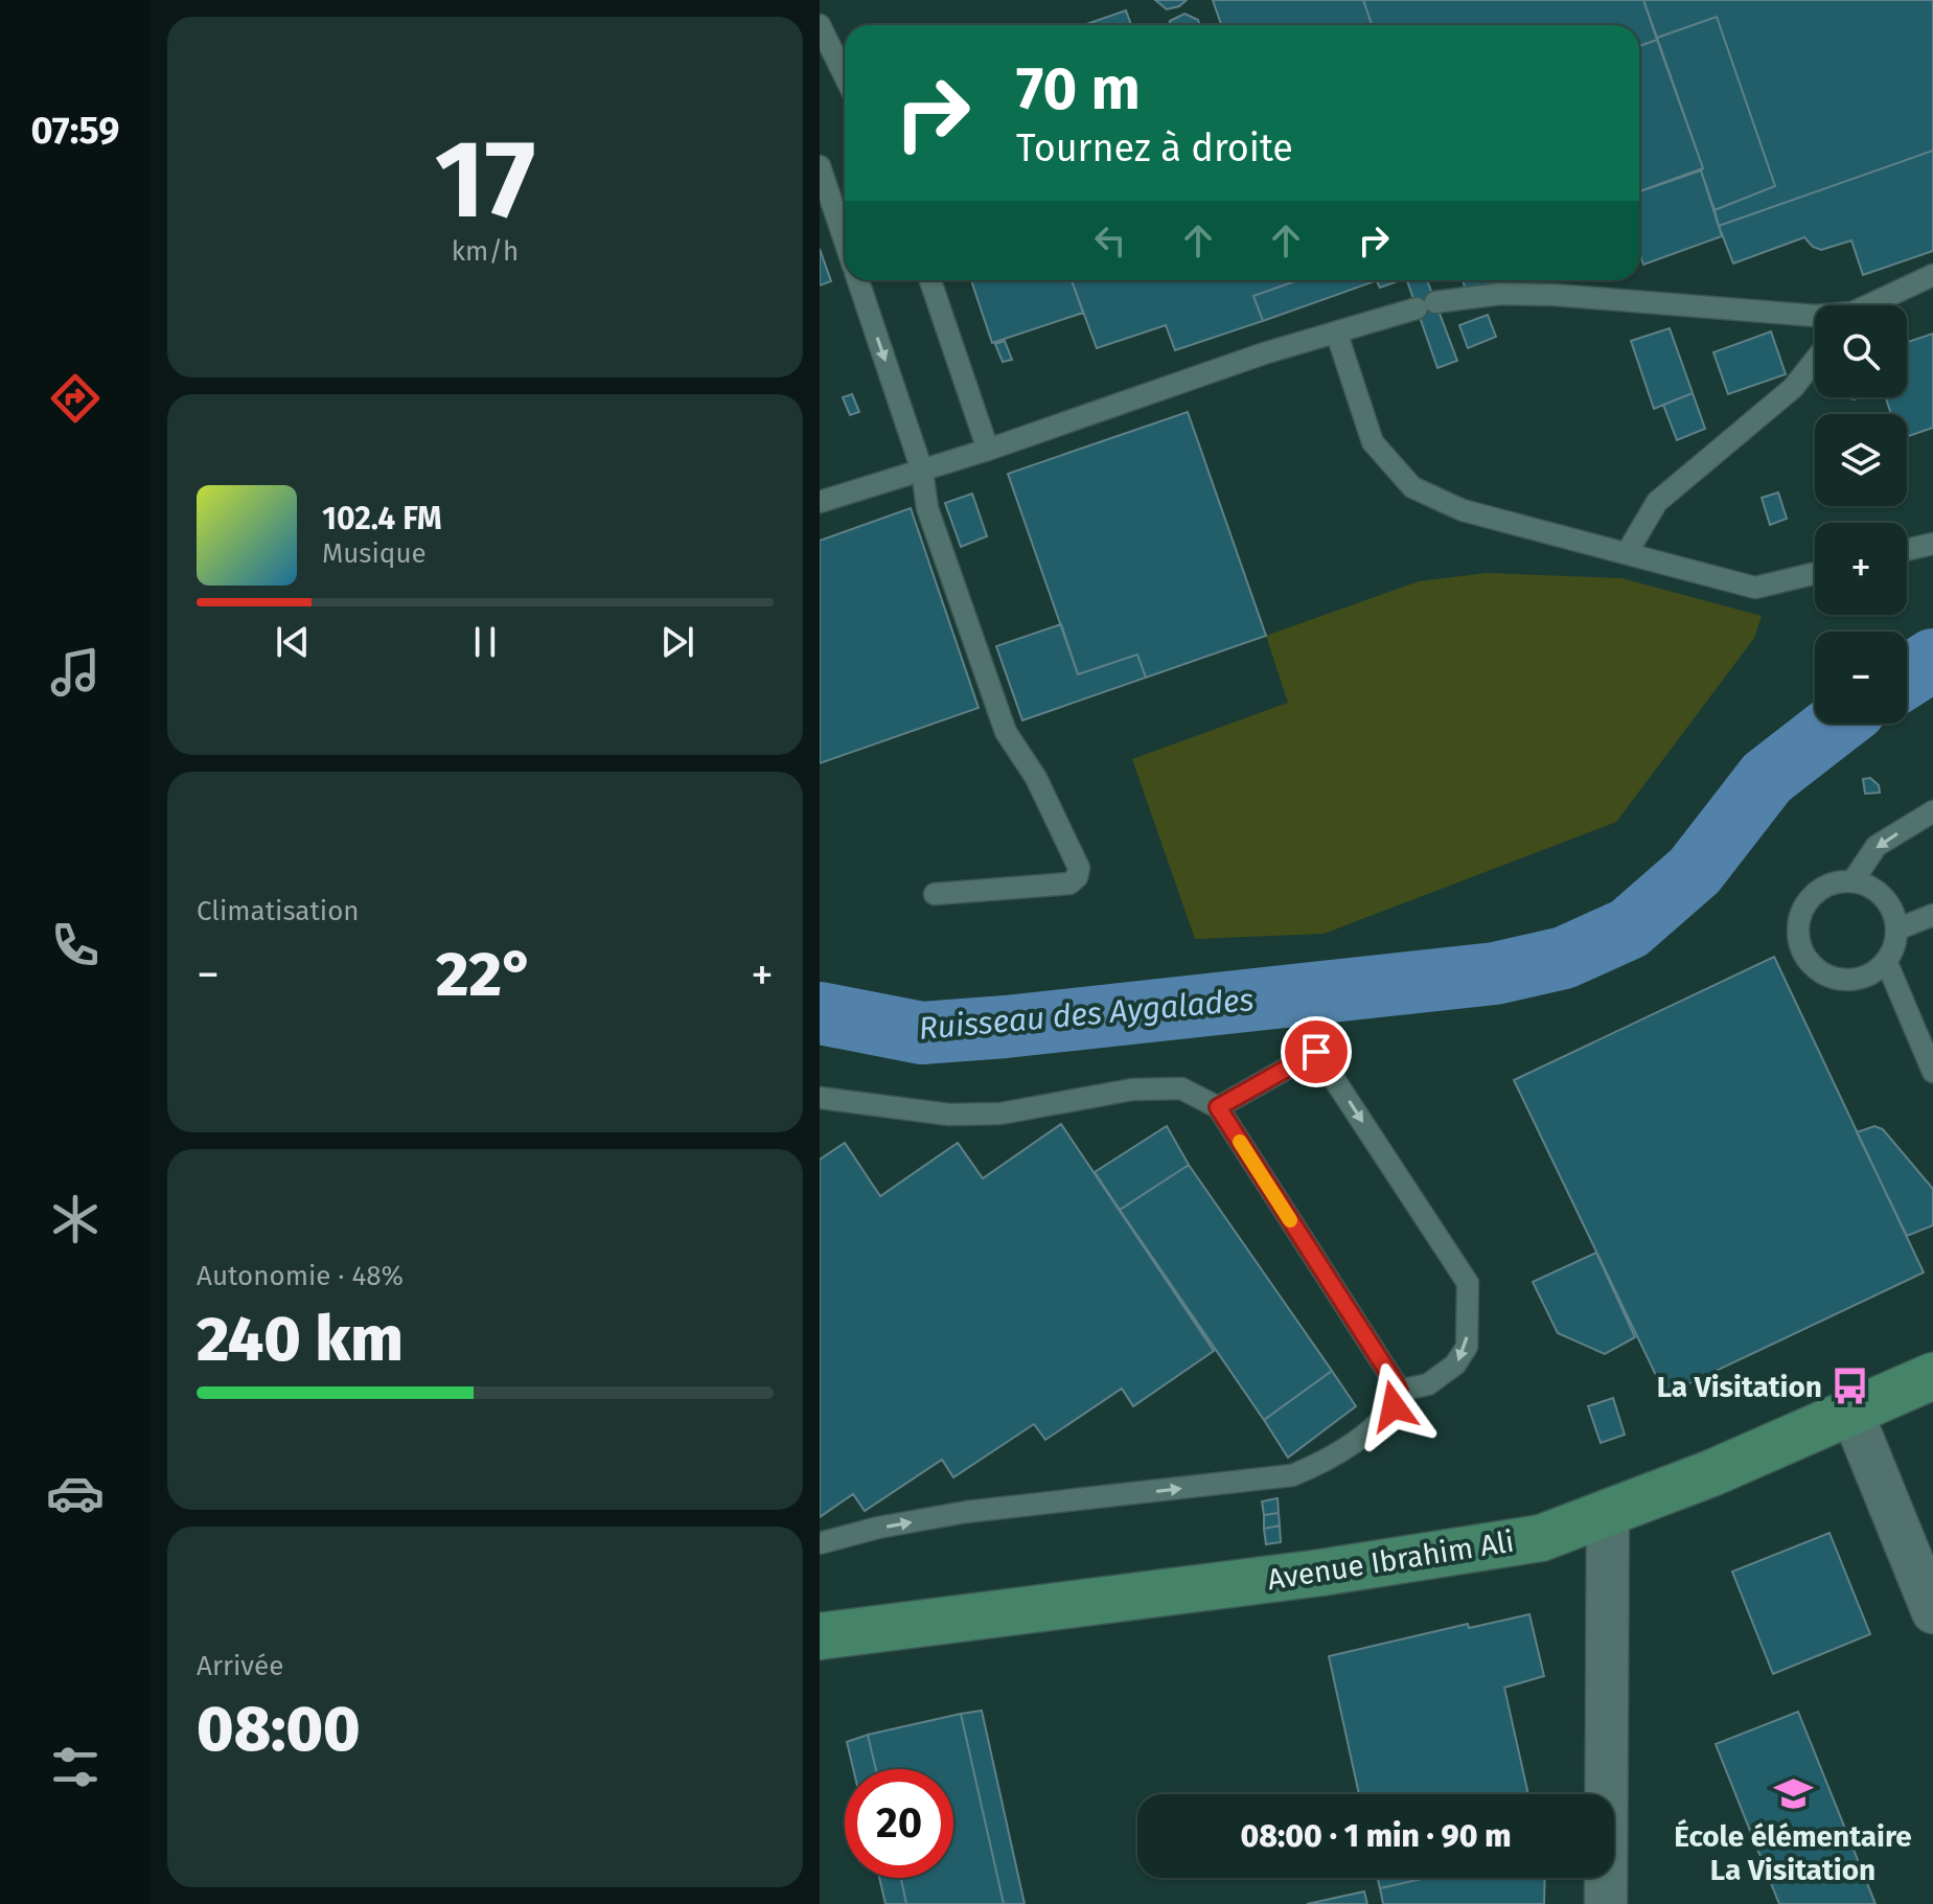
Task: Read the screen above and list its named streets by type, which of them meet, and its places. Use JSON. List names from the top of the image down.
{
  "streets": {
    "street": ["Avenue Ibrahim Ali"]
  },
  "water": ["Ruisseau des Aygalades"],
  "places": {
    "bus stop": ["La Visitation"],
    "school or university": ["École élémentaire La Visitation"]
  },
  "page": {
    "tabs": "07:59",
    "tile": [
      ["17", "km/h"],
      "Climatisation",
      ["Autonomie · 48%", "240 km"],
      ["Arrivée", "08:00"]
    ],
    "turn": ["70 m", "Tournez à droite"],
    "map_buttons": ["+", "−"],
    "song": ["102.4 FM", "Musique"],
    "heat": ["−", "22°", "+"],
    "limit": "20",
    "trip": "08:00 · 1 min · 90 m"
  }
}
